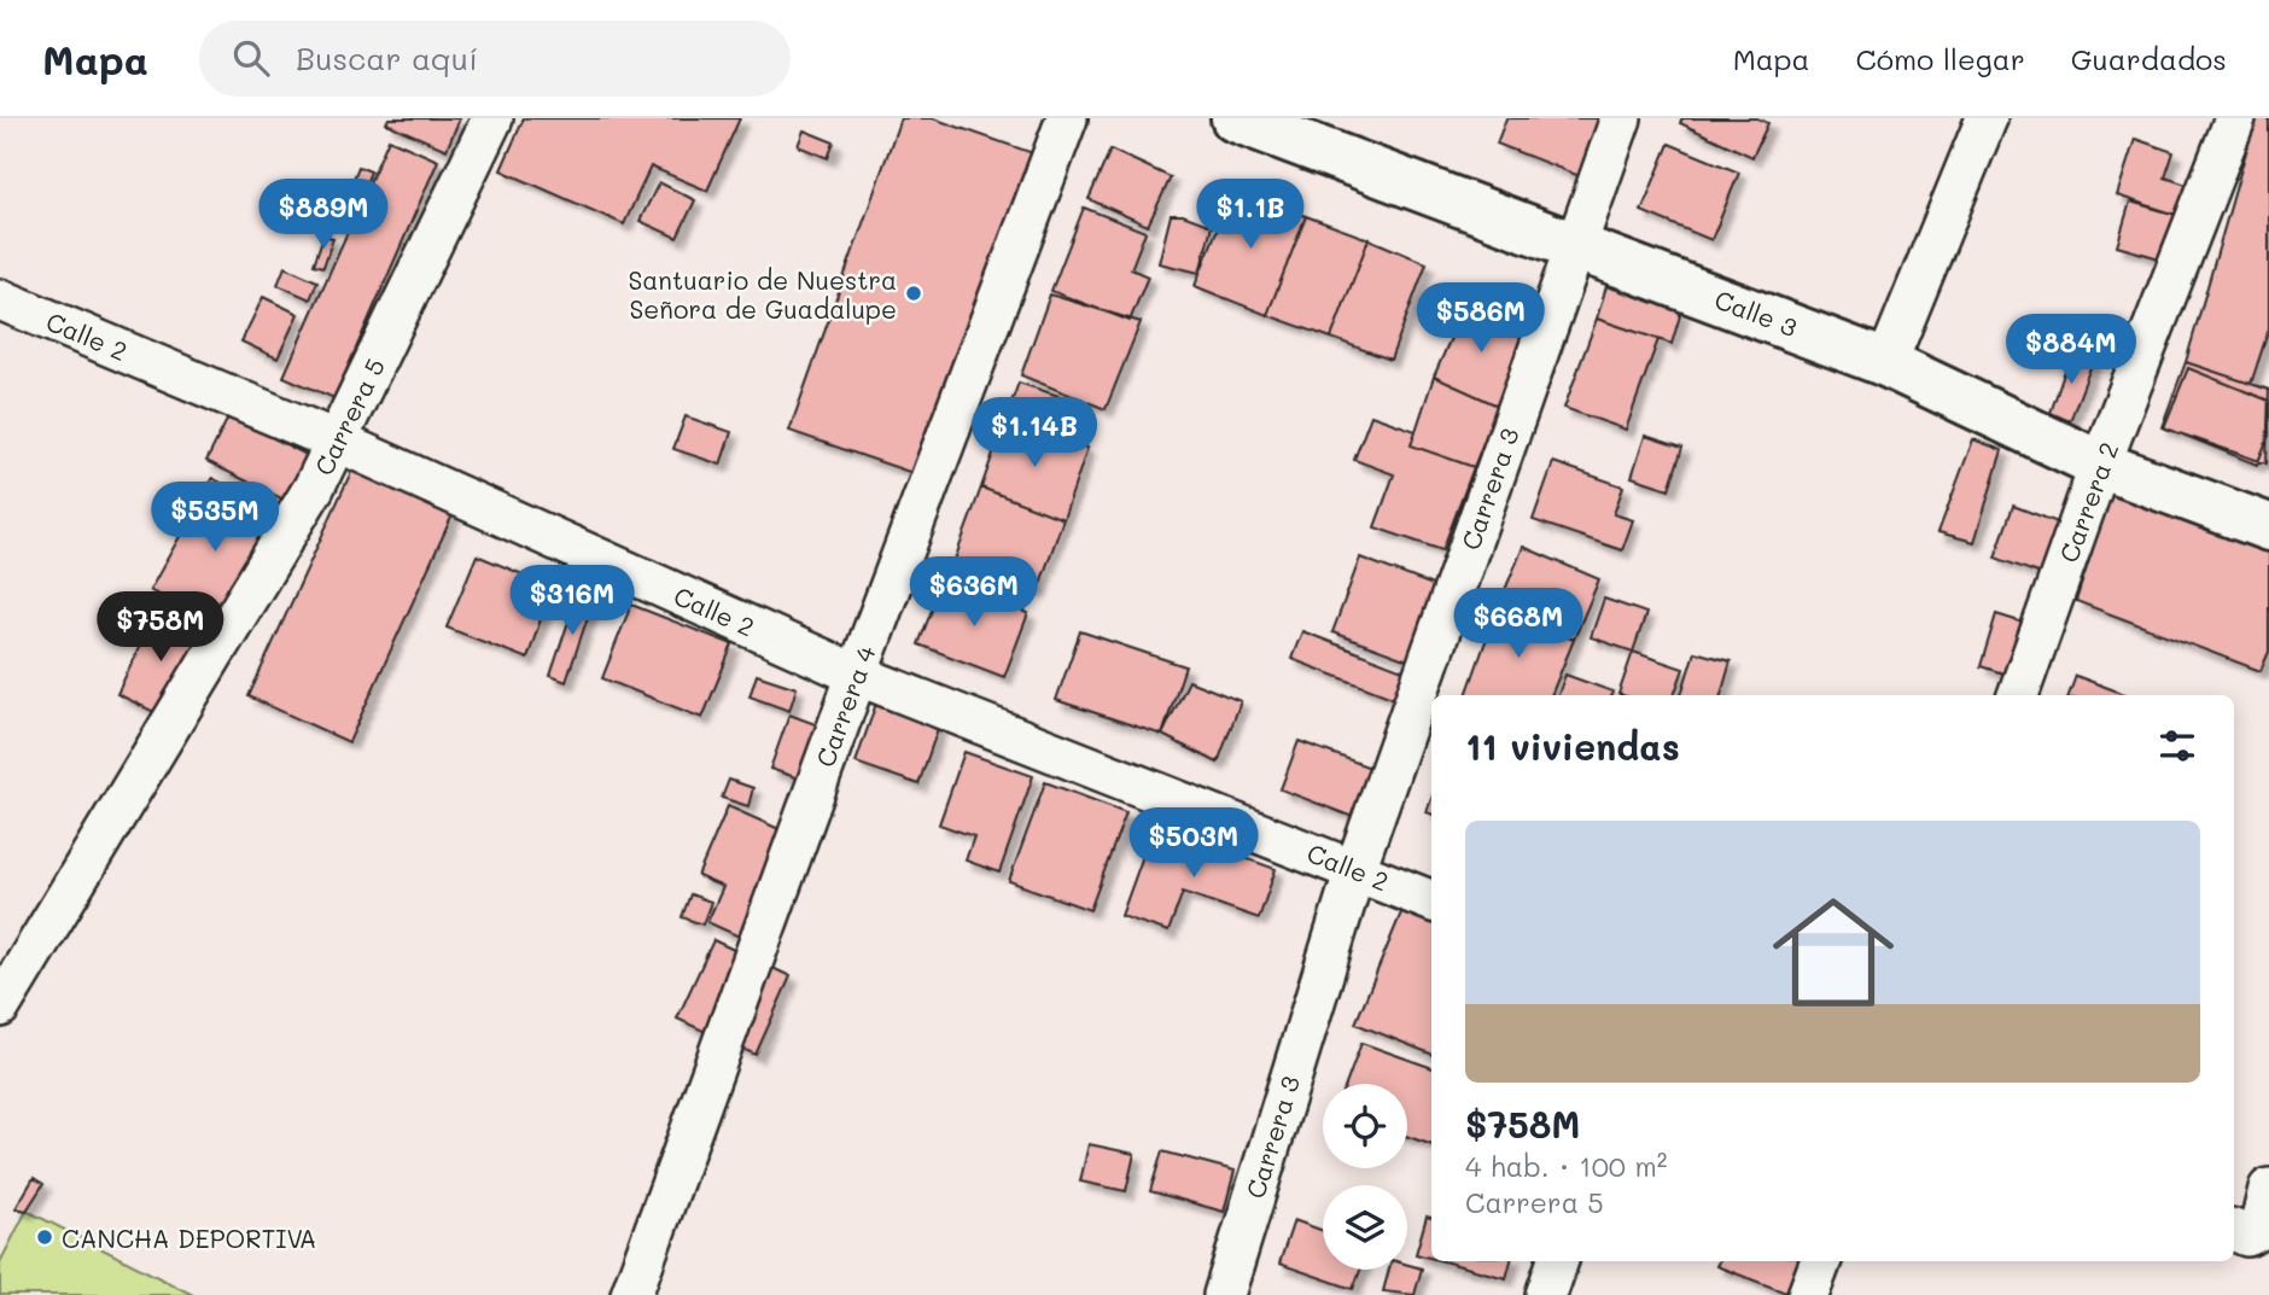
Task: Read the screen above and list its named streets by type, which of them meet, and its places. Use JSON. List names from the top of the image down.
{
  "streets": {
    "street": [
      "Calle 3",
      "Calle 2",
      "Carrera 5",
      "Carrera 3",
      "Carrera 2",
      "Carrera 4"
    ]
  },
  "crossings": [
    ["Calle 3", "Carrera 3"],
    ["Calle 3", "Carrera 2"],
    ["Calle 2", "Carrera 5"],
    ["Calle 2", "Carrera 3"],
    ["Calle 2", "Carrera 4"]
  ],
  "places": ["Santuario de Nuestra Señora de Guadalupe", "CANCHA DEPORTIVA"],
  "page": {
    "header": "Mapa",
    "search": "Buscar aquí",
    "nav": ["Mapa", "Cómo llegar", "Guardados"],
    "price": [
      "$889M",
      "$1.1B",
      "$586M",
      "$884M",
      "$1.14B",
      "$535M",
      "$636M",
      "$316M",
      "$668M",
      "$758M",
      "$503M"
    ],
    "heading": "11 viviendas",
    "list": [
      {
        "name": "$758M",
        "note": "4 hab. · 100 m² · Carrera 5"
      }
    ]
  }
}
